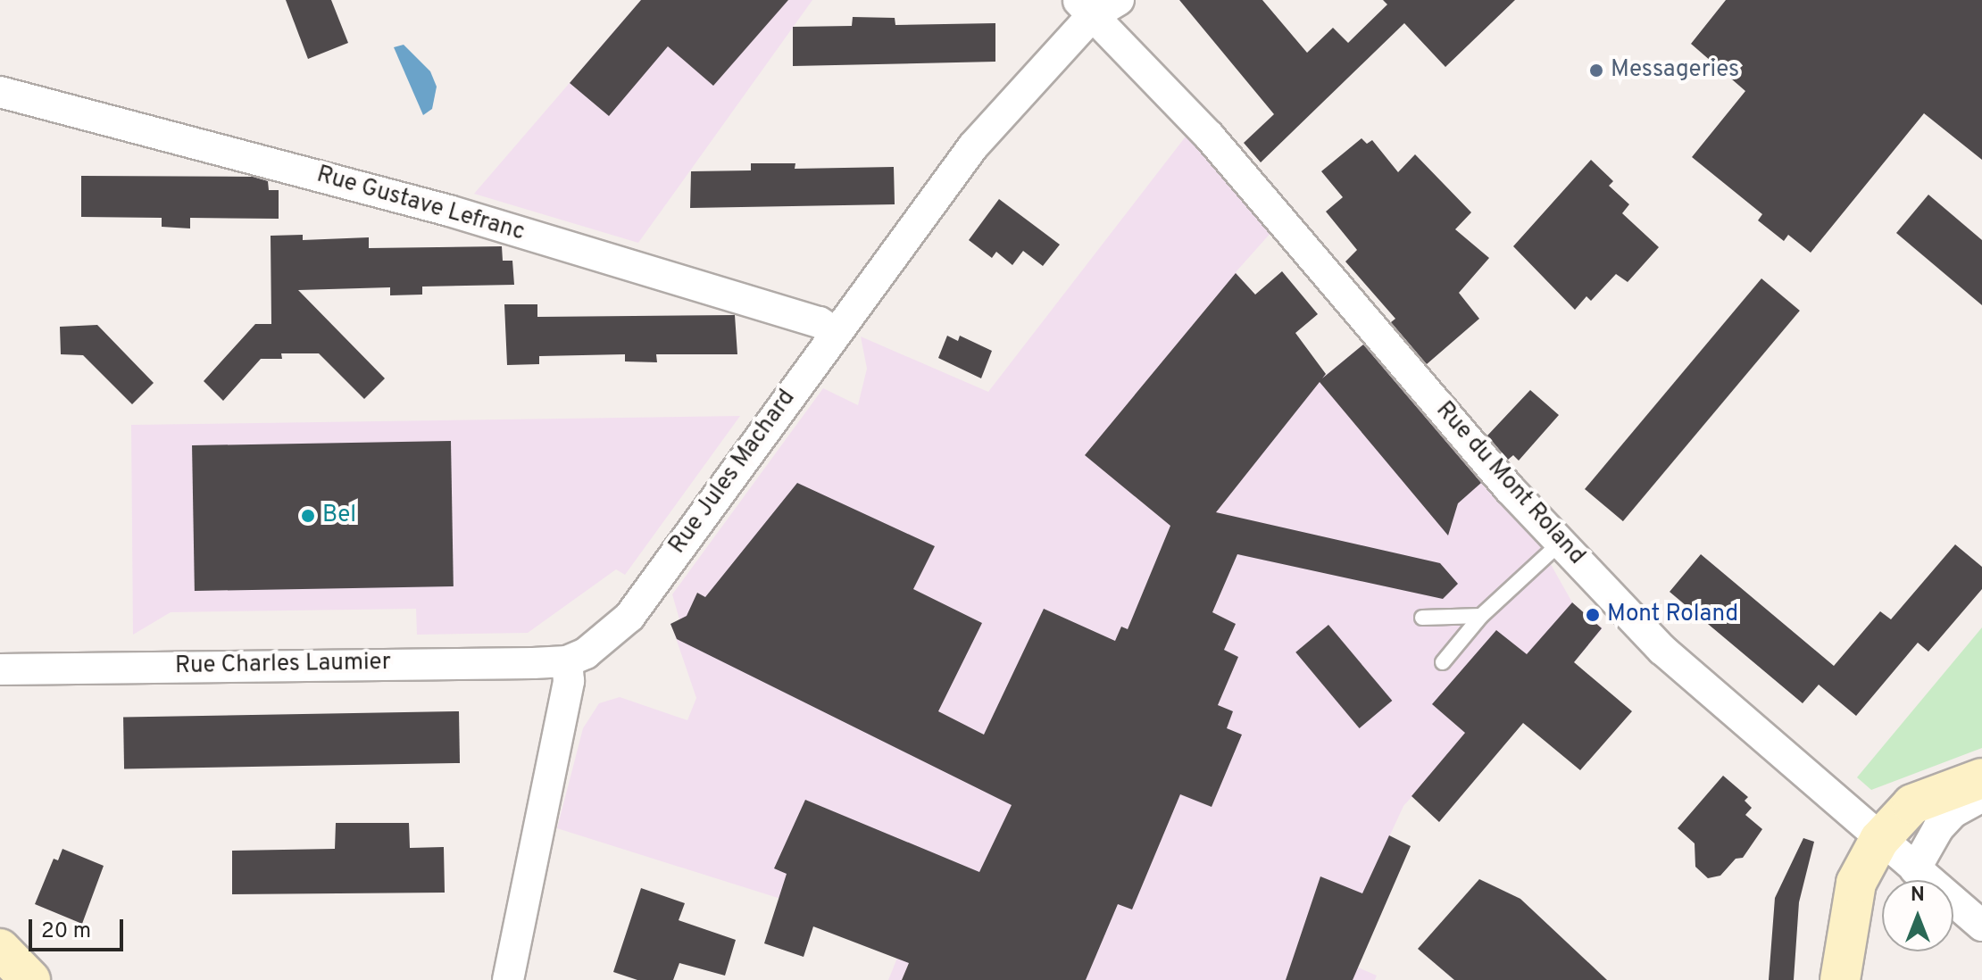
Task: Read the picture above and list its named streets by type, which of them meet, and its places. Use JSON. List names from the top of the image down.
{
  "streets": {
    "street": [
      "Rue Gustave Lefranc",
      "Rue Jules Machard",
      "Rue du Mont Roland",
      "Rue Charles Laumier"
    ]
  },
  "crossings": [
    ["Rue Gustave Lefranc", "Rue Jules Machard"],
    ["Rue Jules Machard", "Rue du Mont Roland"],
    ["Rue Jules Machard", "Rue Charles Laumier"]
  ],
  "places": ["Messageries", "Bel", "Mont Roland"],
  "scale_bar": "20 m",
  "north": "top"
}
